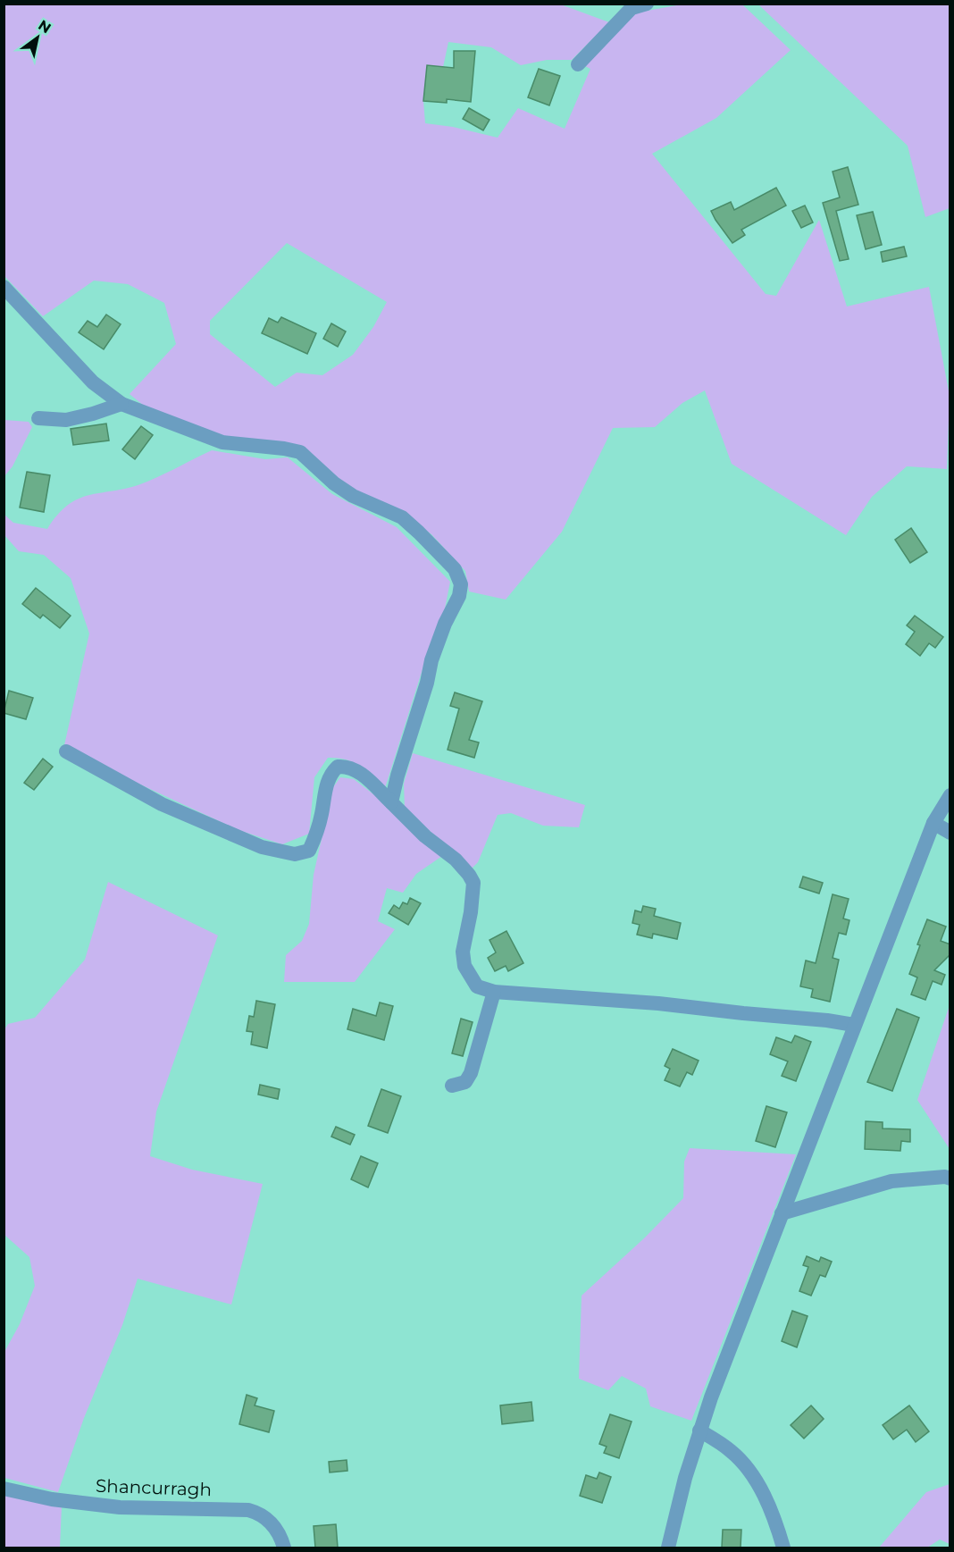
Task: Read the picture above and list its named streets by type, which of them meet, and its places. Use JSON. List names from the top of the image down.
{
  "streets": {
    "street": ["Shancurragh"]
  },
  "north": "top right"
}
